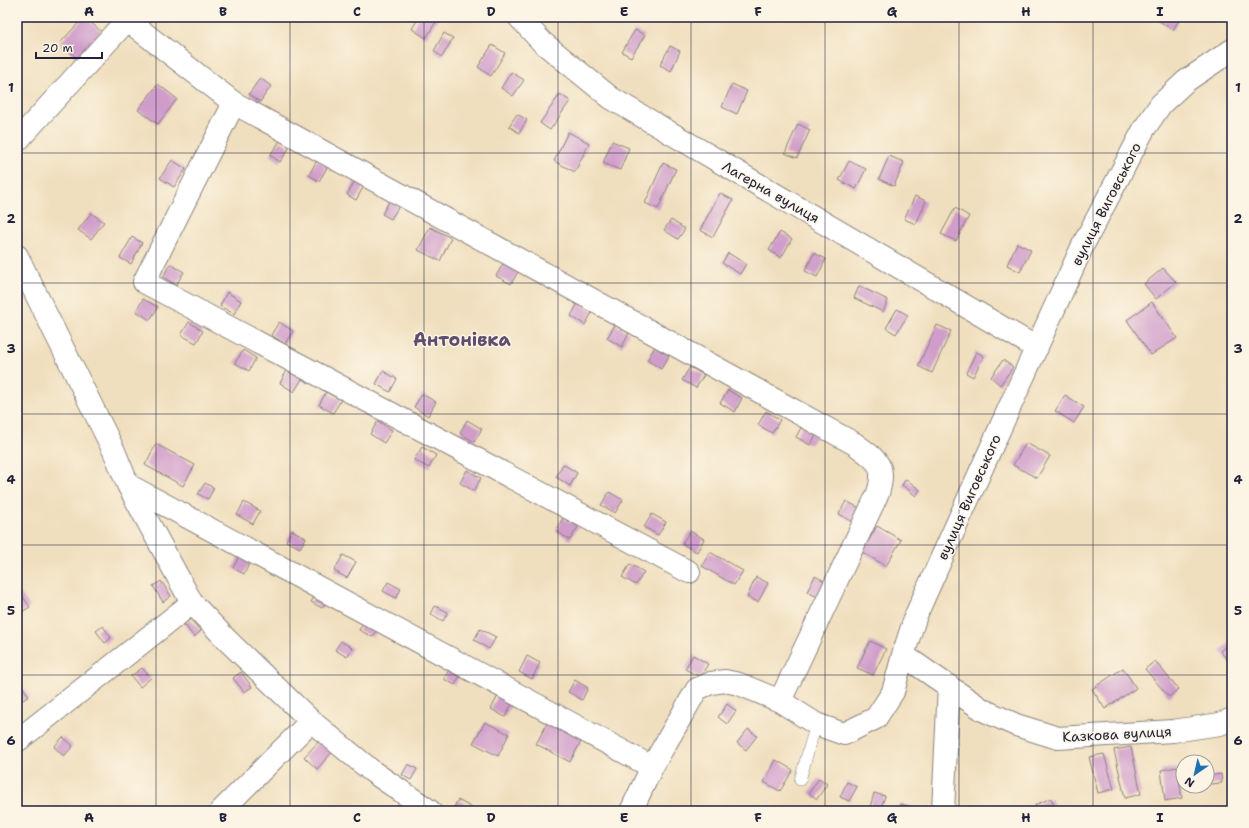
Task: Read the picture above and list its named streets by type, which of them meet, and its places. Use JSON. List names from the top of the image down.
{
  "streets": {
    "street": ["Лагерна вулиця", "вулиця Виговського", "Казкова вулиця"]
  },
  "crossings": [
    ["Лагерна вулиця", "вулиця Виговського"],
    ["вулиця Виговського", "Казкова вулиця"]
  ],
  "districts": ["Антонівка"],
  "scale_bar": "20 m",
  "north": "bottom left",
  "grid": {
    "columns": [
      "A",
      "B",
      "C",
      "D",
      "E",
      "F",
      "G",
      "H",
      "I"
    ],
    "rows": [
      "1",
      "2",
      "3",
      "4",
      "5",
      "6"
    ]
  }
}
